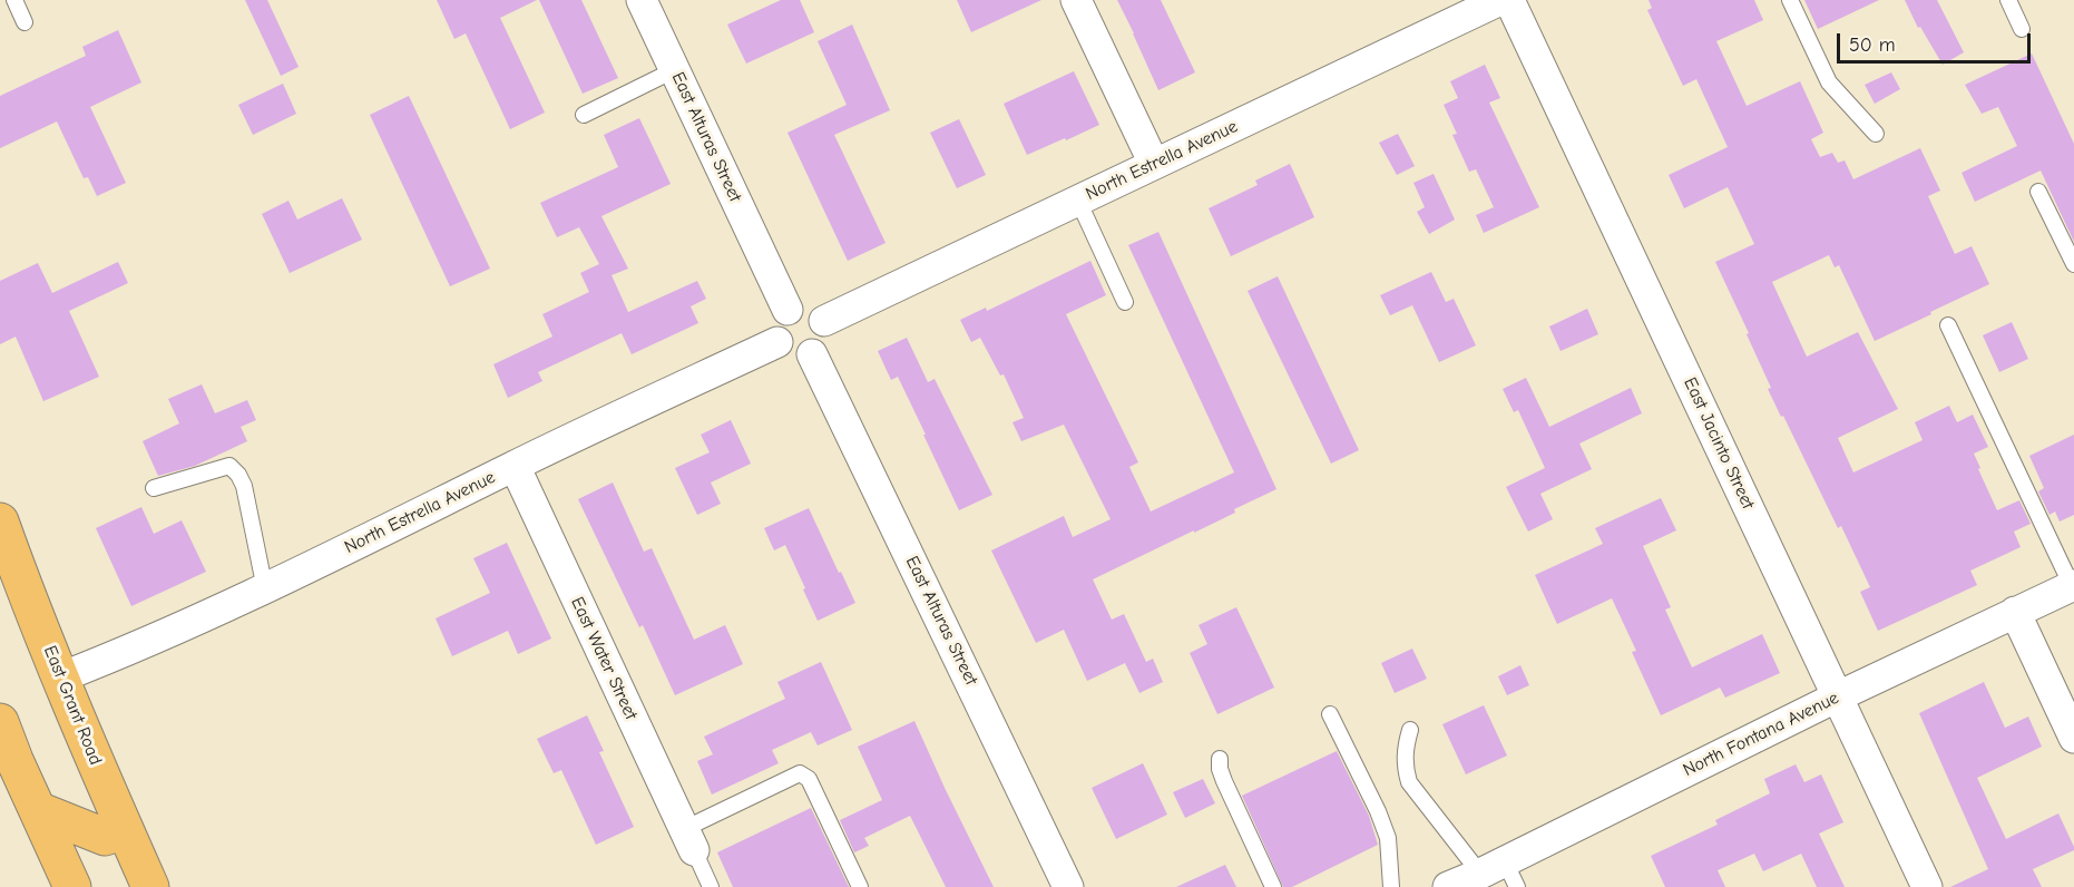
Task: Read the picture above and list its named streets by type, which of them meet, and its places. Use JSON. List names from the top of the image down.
{
  "streets": {
    "main road": ["East Grant Road"],
    "street": [
      "East Alturas Street",
      "North Estrella Avenue",
      "East Jacinto Street",
      "East Water Street",
      "North Fontana Avenue"
    ]
  },
  "crossings": [
    ["East Alturas Street", "North Estrella Avenue"],
    ["North Estrella Avenue", "East Water Street"],
    ["North Estrella Avenue", "East Grant Road"],
    ["East Jacinto Street", "North Fontana Avenue"]
  ],
  "scale_bar": "50 m"
}
